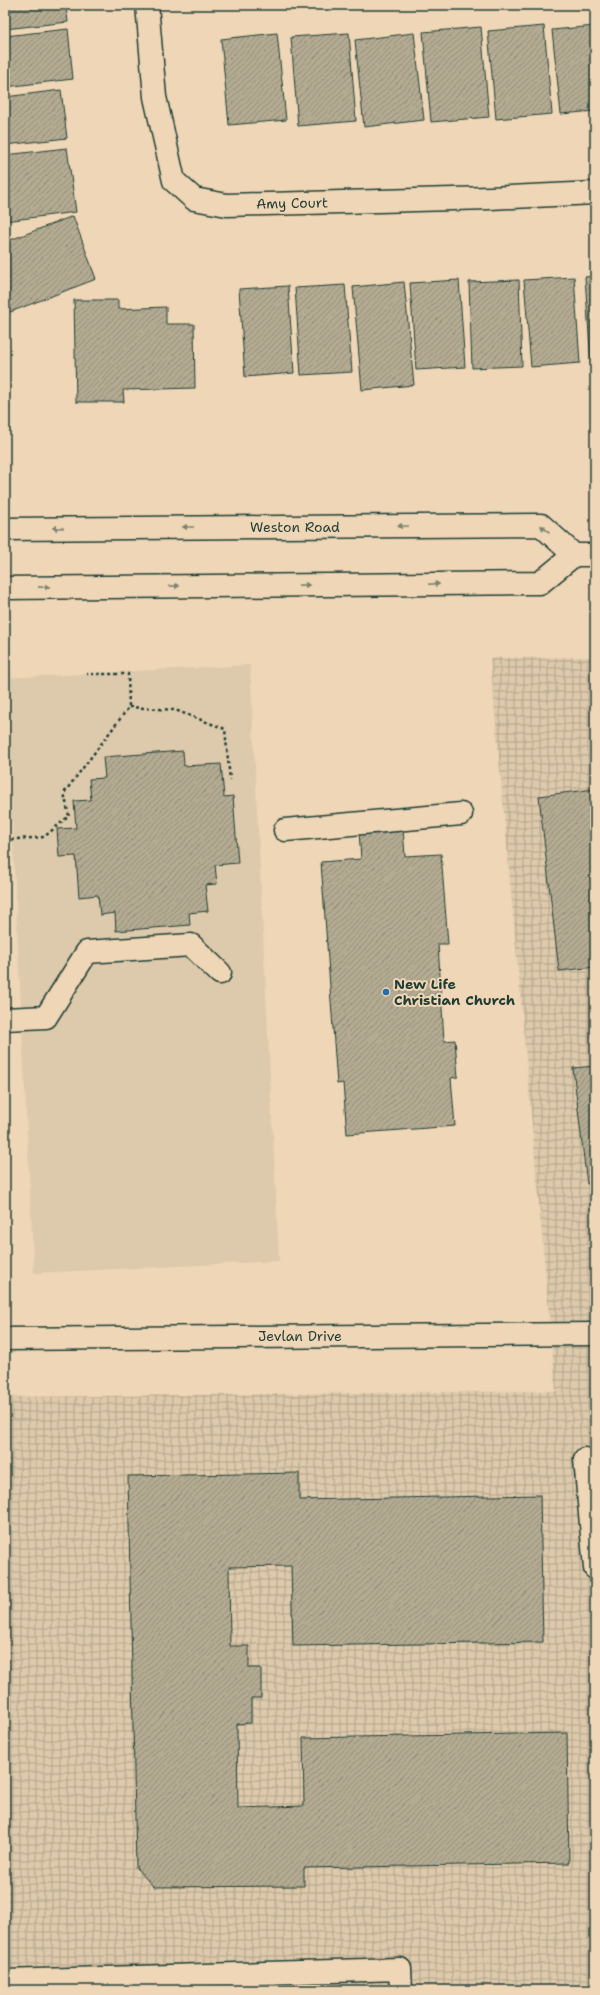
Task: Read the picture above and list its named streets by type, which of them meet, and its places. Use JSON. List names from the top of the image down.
{
  "streets": {
    "street": ["Amy Court", "Weston Road", "Jevlan Drive"]
  },
  "places": ["New Life Christian Church"]
}
